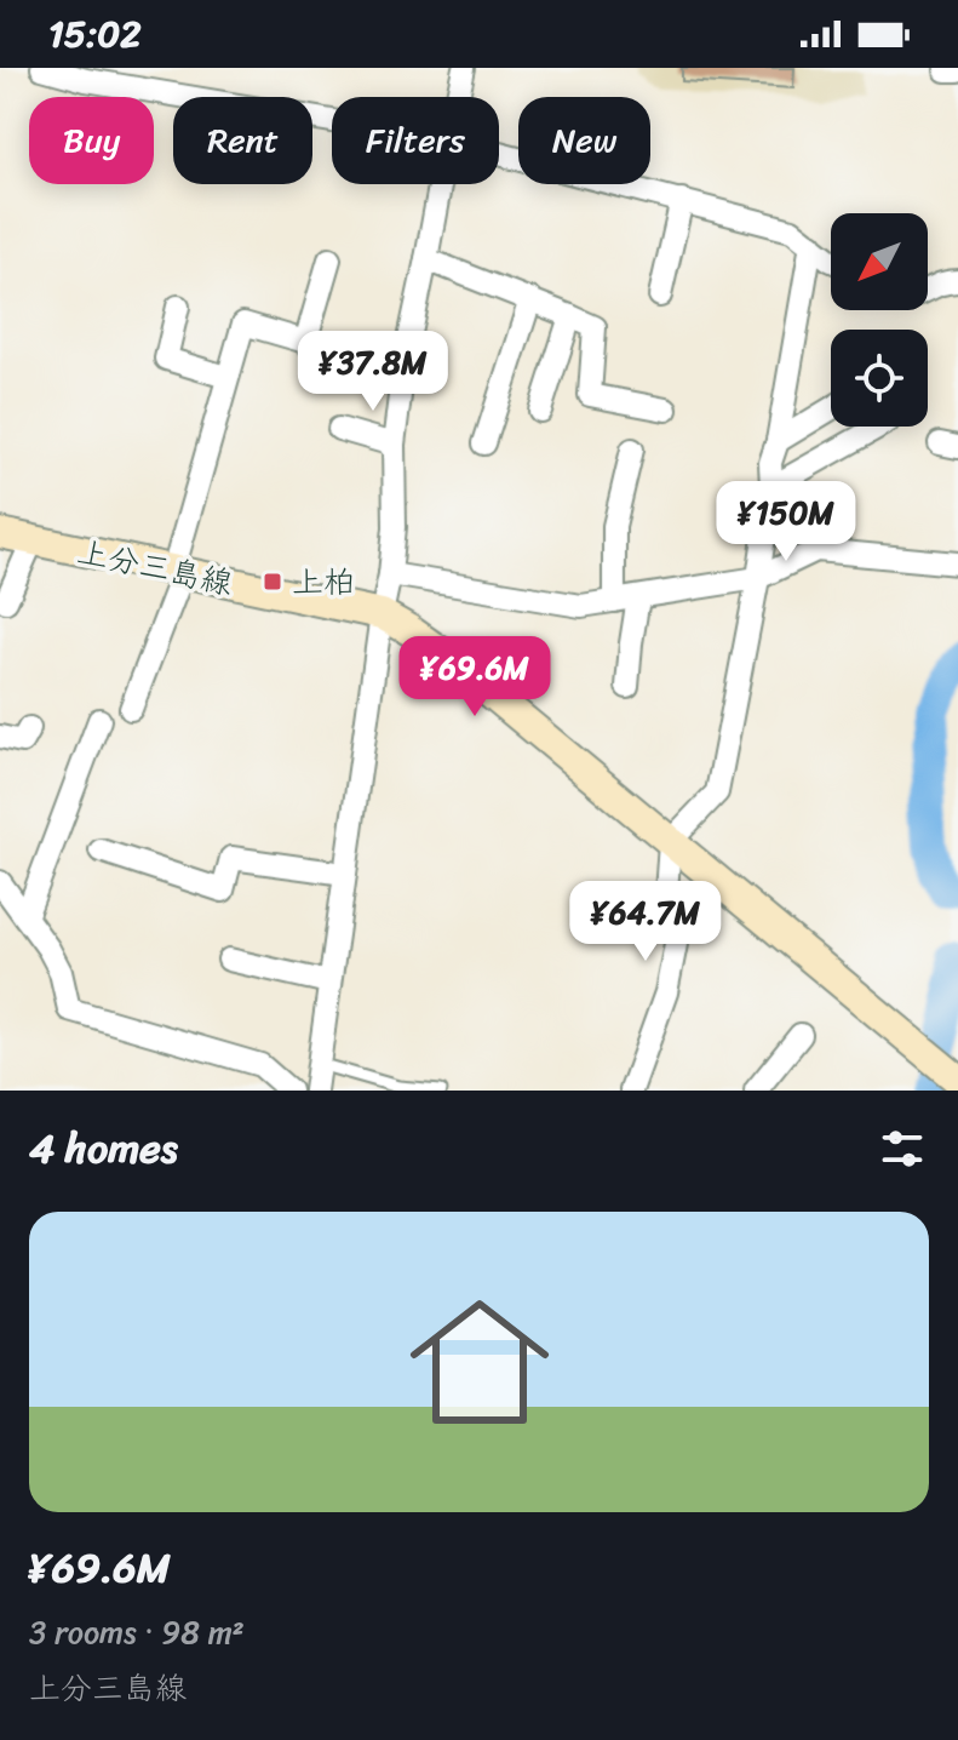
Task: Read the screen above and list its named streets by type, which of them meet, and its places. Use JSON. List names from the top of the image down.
{
  "streets": {
    "main road": ["上分三島線"]
  },
  "places": {
    "transit": ["上柏"]
  },
  "north": "bottom left",
  "page": {
    "status": "15:02",
    "chip": [
      "Buy",
      "Rent",
      "Filters",
      "New"
    ],
    "price": [
      "¥37.8M",
      "¥150M",
      "¥69.6M",
      "¥64.7M"
    ],
    "heading": "4 homes",
    "list": [
      {
        "name": "¥69.6M",
        "note": "3 rooms · 98 m² · 上分三島線"
      }
    ]
  }
}
